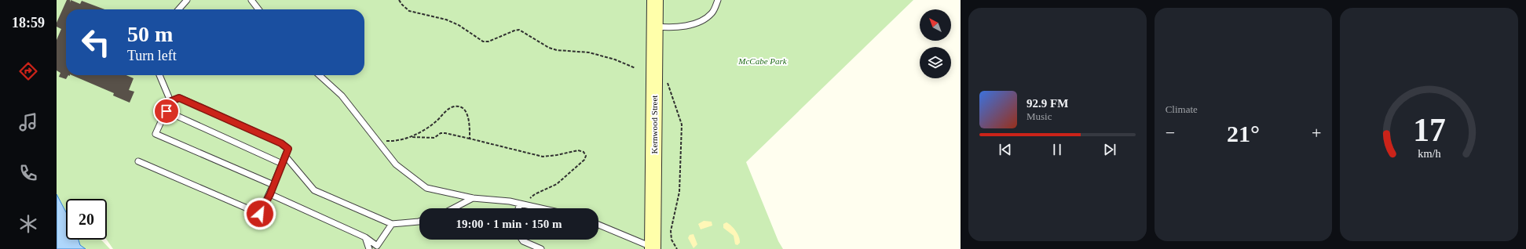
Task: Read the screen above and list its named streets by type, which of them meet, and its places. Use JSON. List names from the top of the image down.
{
  "streets": {
    "main road": ["Kernwood Street"]
  },
  "parks": ["McCabe Park"],
  "north": "top left",
  "page": {
    "tabs": "18:59",
    "tile": "Climate",
    "turn": ["50 m", "Turn left"],
    "song": ["92.9 FM", "Music"],
    "heat": ["−", "21°", "+"],
    "limit": "20",
    "trip": "19:00 · 1 min · 150 m",
    "gauge": ["17", "km/h"]
  }
}
